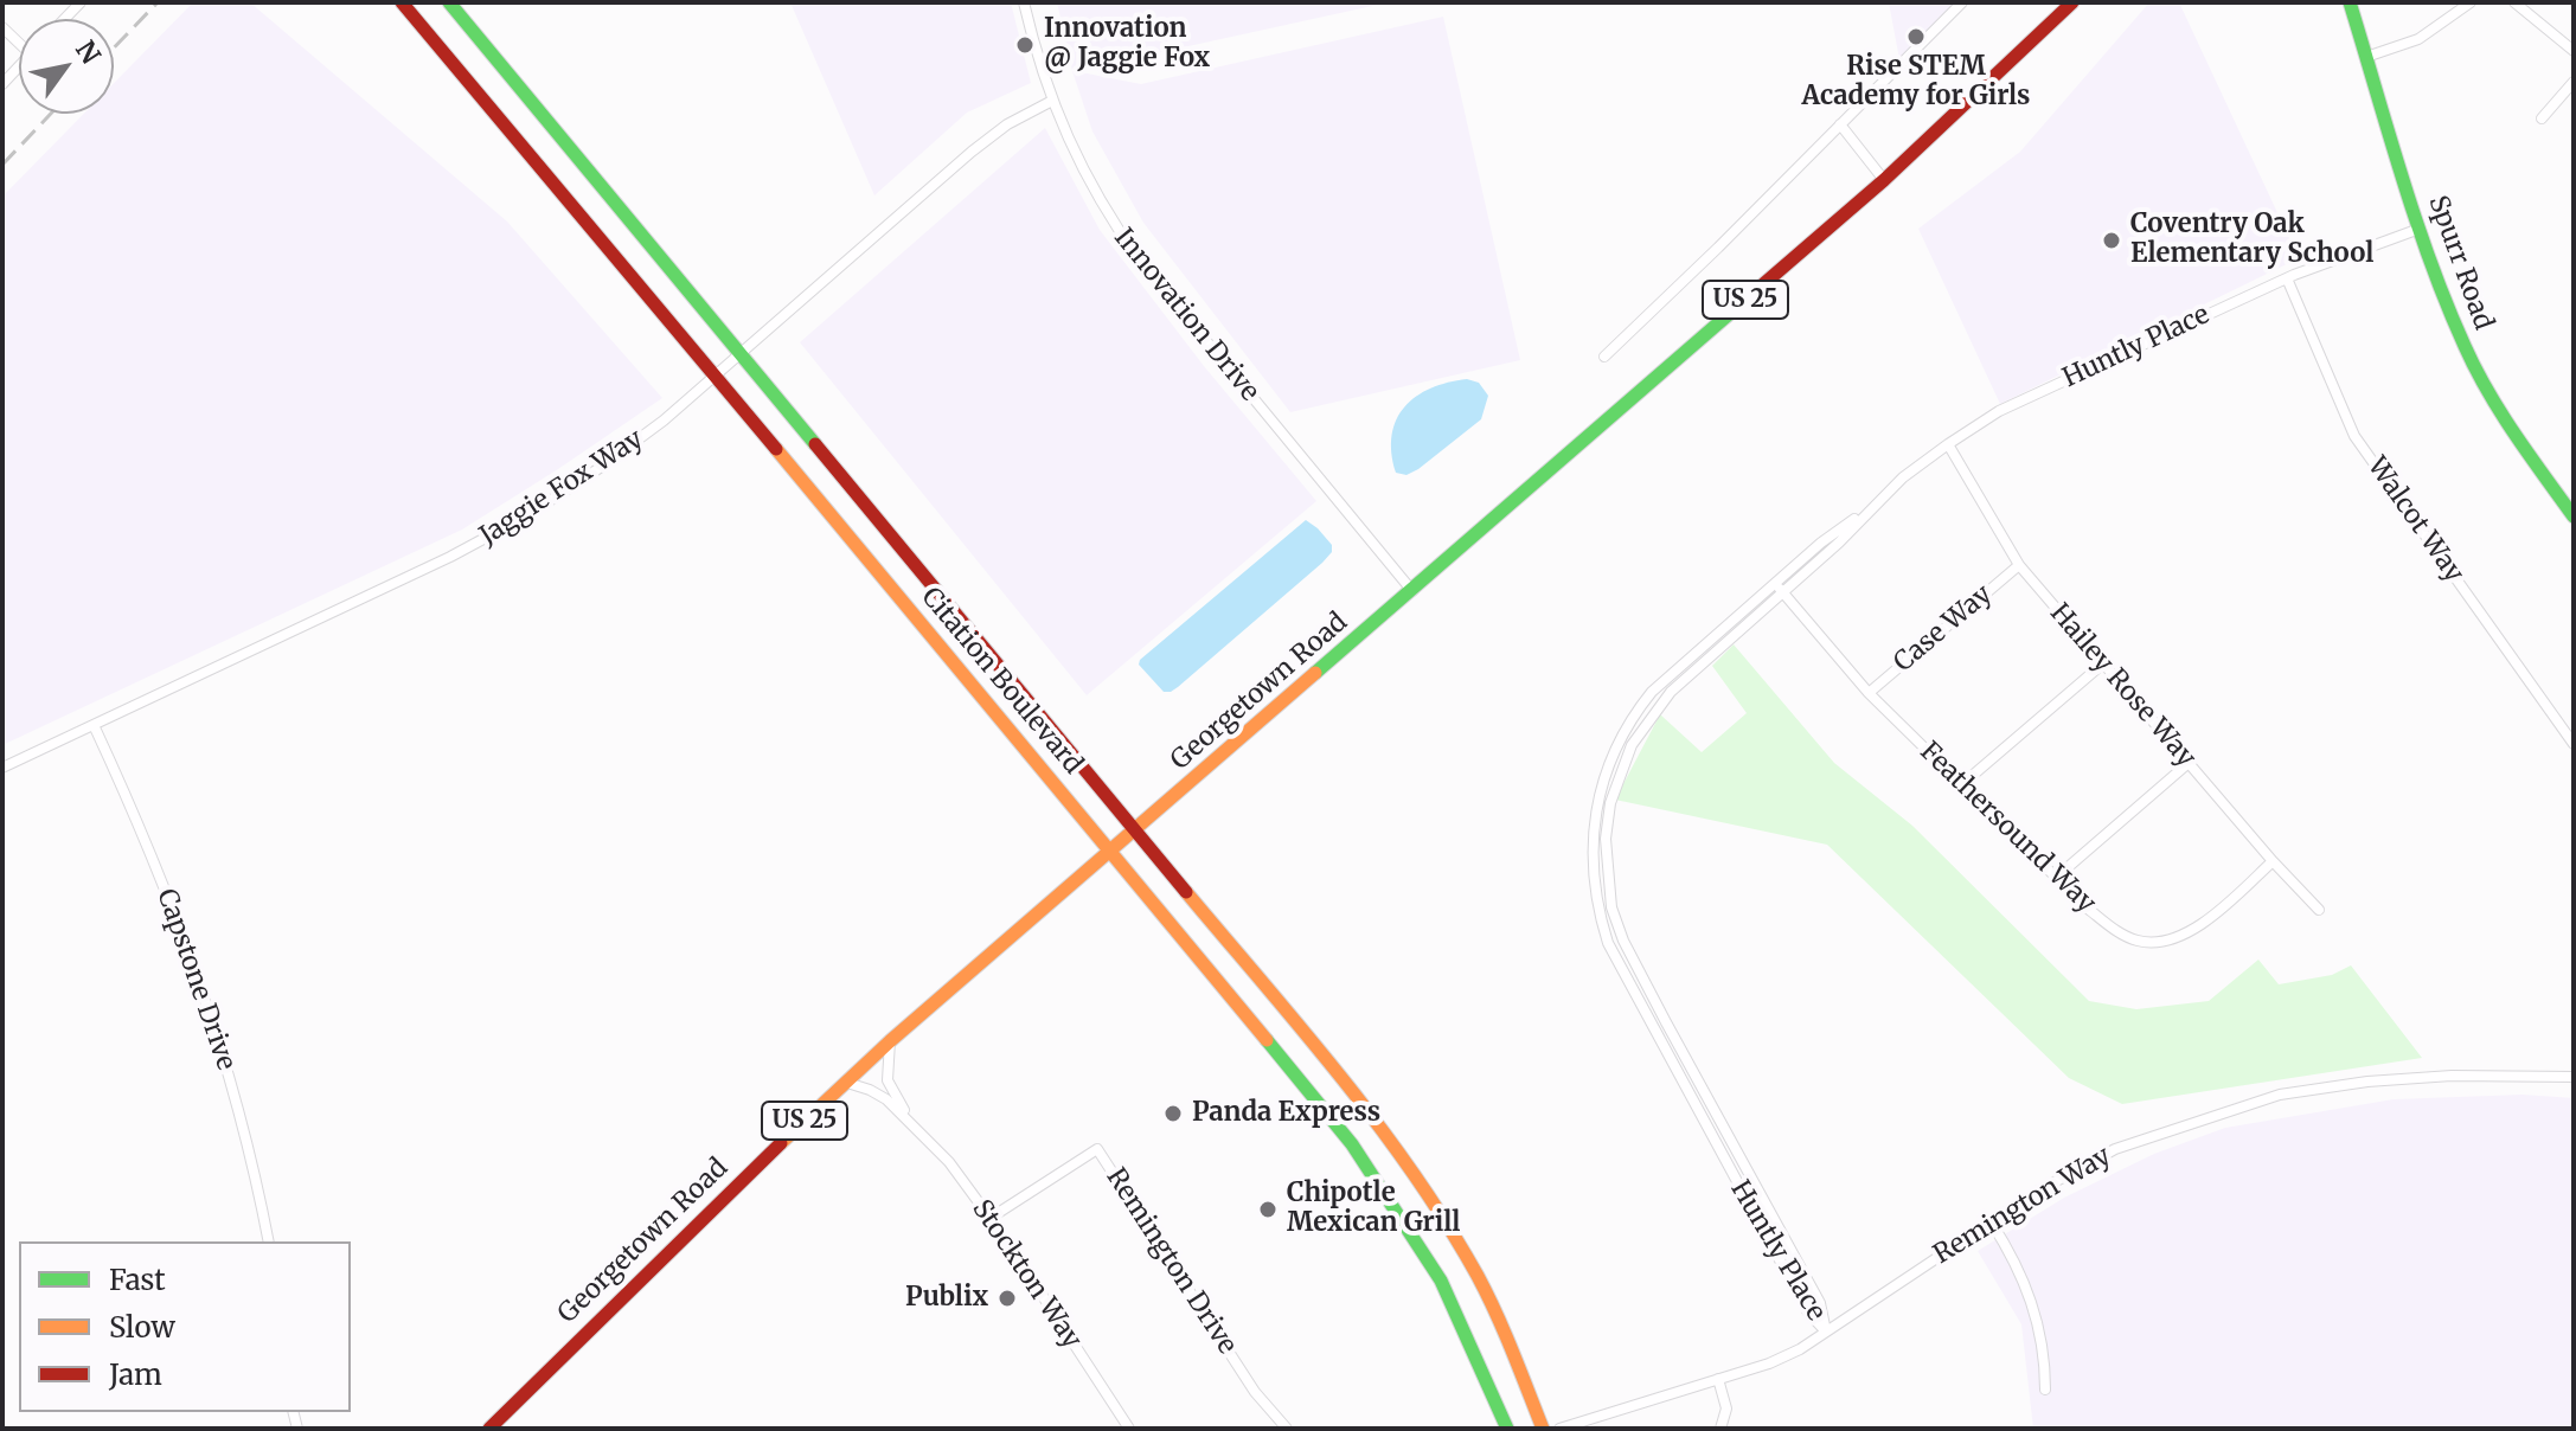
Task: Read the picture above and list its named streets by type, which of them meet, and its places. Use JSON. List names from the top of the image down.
{
  "streets": {
    "main road": [
      "Spurr Road",
      "US 25",
      "Citation Boulevard",
      "Georgetown Road"
    ],
    "street": [
      "Innovation Drive",
      "Huntly Place",
      "Jaggie Fox Way",
      "Walcot Way",
      "Case Way",
      "Hailey Rose Way",
      "Feathersound Way",
      "Capstone Drive",
      "Remington Way",
      "Remington Drive",
      "Stockton Way"
    ]
  },
  "crossings": [
    ["Spurr Road", "Huntly Place"],
    ["Innovation Drive", "Jaggie Fox Way"],
    ["Innovation Drive", "Georgetown Road"],
    ["Huntly Place", "Walcot Way"],
    ["Huntly Place", "Hailey Rose Way"],
    ["Huntly Place", "Feathersound Way"],
    ["Huntly Place", "Remington Way"],
    ["Jaggie Fox Way", "Citation Boulevard"],
    ["Jaggie Fox Way", "Capstone Drive"],
    ["Case Way", "Hailey Rose Way"],
    ["Case Way", "Feathersound Way"],
    ["Citation Boulevard", "Georgetown Road"],
    ["Hailey Rose Way", "Feathersound Way"],
    ["Georgetown Road", "Stockton Way"],
    ["Remington Drive", "Stockton Way"]
  ],
  "places": [
    "Rise STEM Academy for Girls",
    "Innovation @ Jaggie Fox",
    "Coventry Oak Elementary School",
    "Panda Express",
    "Chipotle Mexican Grill",
    "Publix"
  ],
  "legend": ["Fast", "Slow", "Jam"],
  "north": "top right"
}
